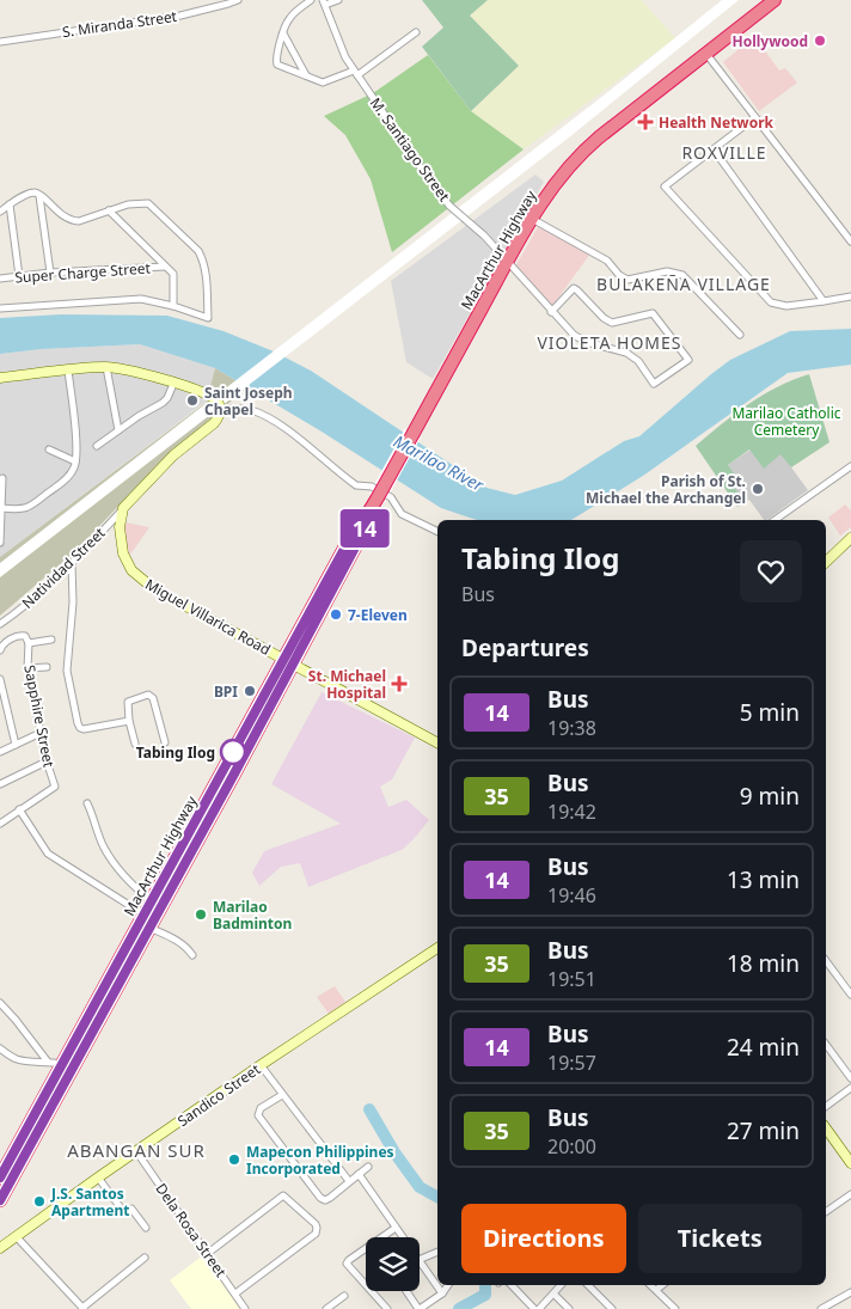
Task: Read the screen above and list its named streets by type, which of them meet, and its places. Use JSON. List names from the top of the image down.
{
  "streets": {
    "highway": ["MacArthur Highway"],
    "main road": ["Miguel Villarica Road", "Sandico Street"],
    "street": [
      "S. Miranda Street",
      "M. Santiago Street",
      "Super Charge Street",
      "Natividad Street",
      "Sapphire Street",
      "Dela Rosa Street"
    ]
  },
  "crossings": [
    ["M. Santiago Street", "MacArthur Highway"],
    ["MacArthur Highway", "Miguel Villarica Road"],
    ["Natividad Street", "Miguel Villarica Road"],
    ["Sandico Street", "Dela Rosa Street"]
  ],
  "districts": [
    "ROXVILLE",
    "BULAKEÑA VILLAGE",
    "VIOLETA HOMES",
    "ABANGAN SUR"
  ],
  "water": ["Marilao River"],
  "parks": ["Marilao Catholic Cemetery"],
  "places": {
    "other": [
      "Hollywood",
      "Saint Joseph Chapel",
      "Parish of St. Michael the Archangel",
      "7-Eleven",
      "BPI",
      "Tabing Ilog",
      "Marilao Badminton",
      "Mapecon Philippines Incorporated",
      "J.S. Santos Apartment"
    ],
    "health": ["Health Network", "St. Michael Hospital"]
  },
  "lines": ["bus line 14"],
  "page": {
    "on_map": "14",
    "heading": [
      ["Tabing Ilog", "Bus"],
      "Departures"
    ],
    "list": [
      {
        "mark": "14",
        "name": "Bus",
        "note": "19:38",
        "value": "5 min"
      },
      {
        "mark": "35",
        "name": "Bus",
        "note": "19:42",
        "value": "9 min"
      },
      {
        "mark": "14",
        "name": "Bus",
        "note": "19:46",
        "value": "13 min"
      },
      {
        "mark": "35",
        "name": "Bus",
        "note": "19:51",
        "value": "18 min"
      },
      {
        "mark": "14",
        "name": "Bus",
        "note": "19:57",
        "value": "24 min"
      },
      {
        "mark": "35",
        "name": "Bus",
        "note": "20:00",
        "value": "27 min"
      }
    ],
    "buttons": ["Directions", "Tickets"]
  }
}
